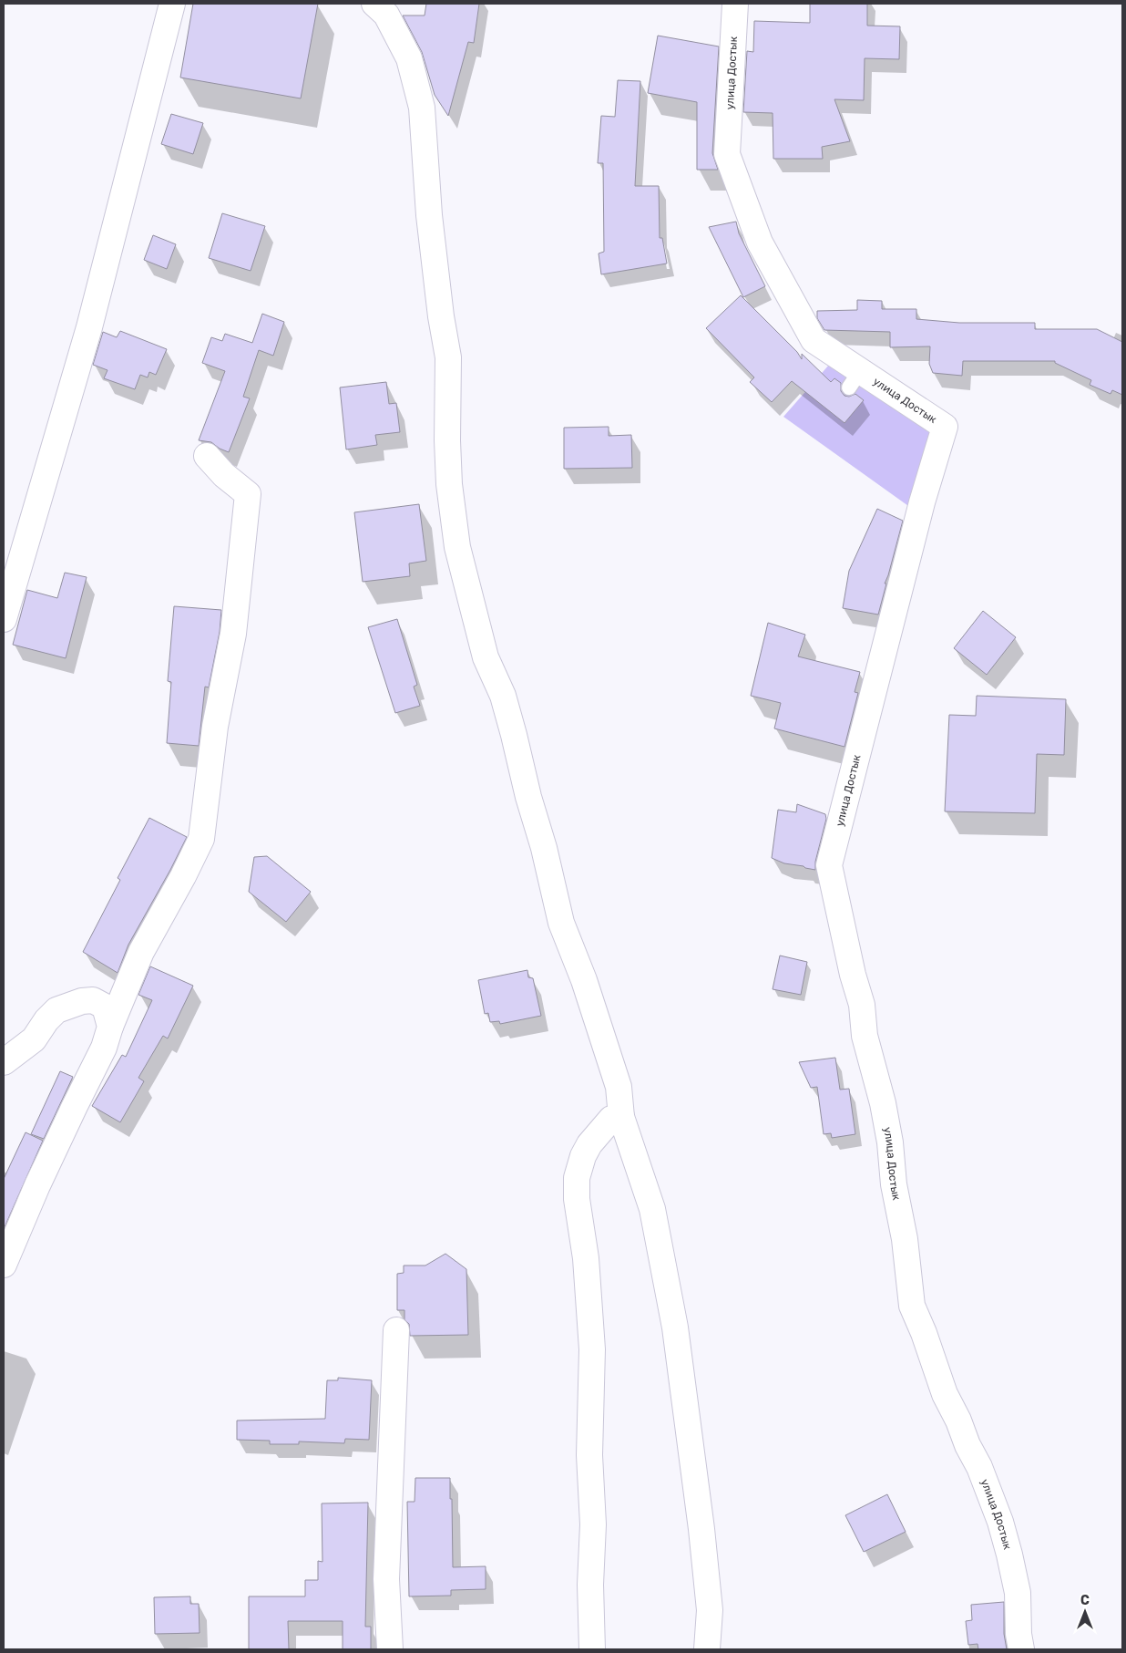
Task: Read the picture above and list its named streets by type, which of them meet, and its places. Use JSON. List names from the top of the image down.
{
  "streets": {
    "street": ["улица Достык"]
  },
  "north": "top"
}
